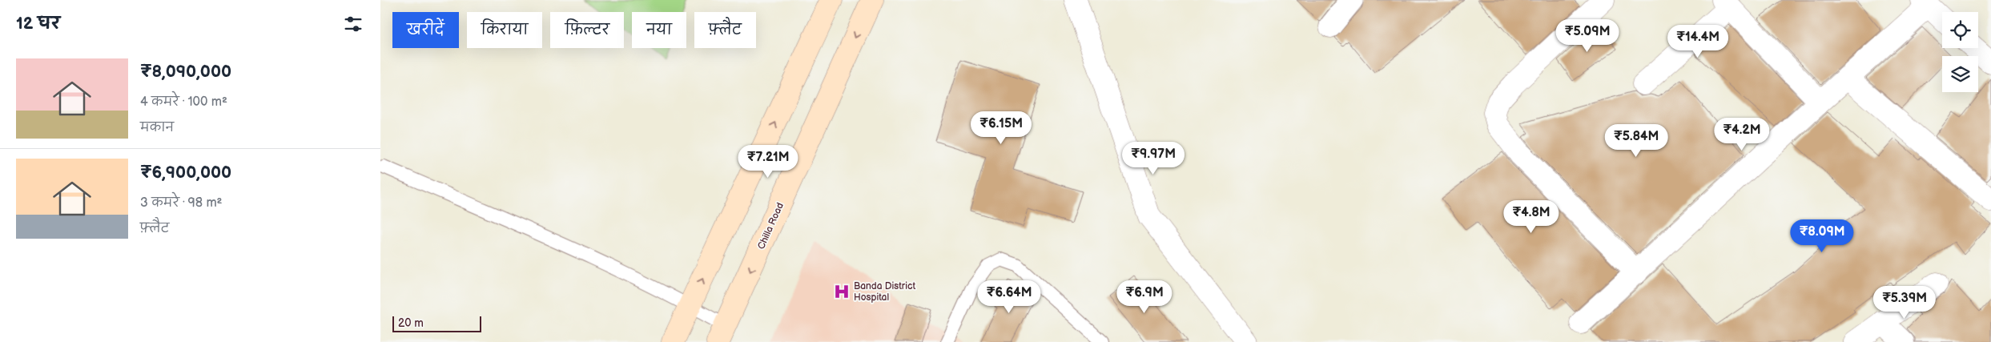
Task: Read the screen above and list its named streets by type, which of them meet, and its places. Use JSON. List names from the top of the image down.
{
  "streets": {
    "main road": ["Chilla Road"]
  },
  "places": {
    "hospital": ["Banda District Hospital"]
  },
  "scale_bar": "20 m",
  "page": {
    "heading": "12 घर",
    "chip": [
      "खरीदें",
      "किराया",
      "फ़िल्टर",
      "नया",
      "फ़्लैट"
    ],
    "price": [
      "₹5.09M",
      "₹14.4M",
      "₹6.15M",
      "₹4.2M",
      "₹5.84M",
      "₹9.97M",
      "₹7.21M",
      "₹4.8M",
      "₹8.09M",
      "₹6.64M",
      "₹6.9M",
      "₹5.39M"
    ],
    "list": [
      {
        "name": "₹8,090,000",
        "note": "4 कमरे · 100 m² · मकान"
      },
      {
        "name": "₹6,900,000",
        "note": "3 कमरे · 98 m² · फ़्लैट"
      }
    ],
    "scale": "20 m"
  }
}
